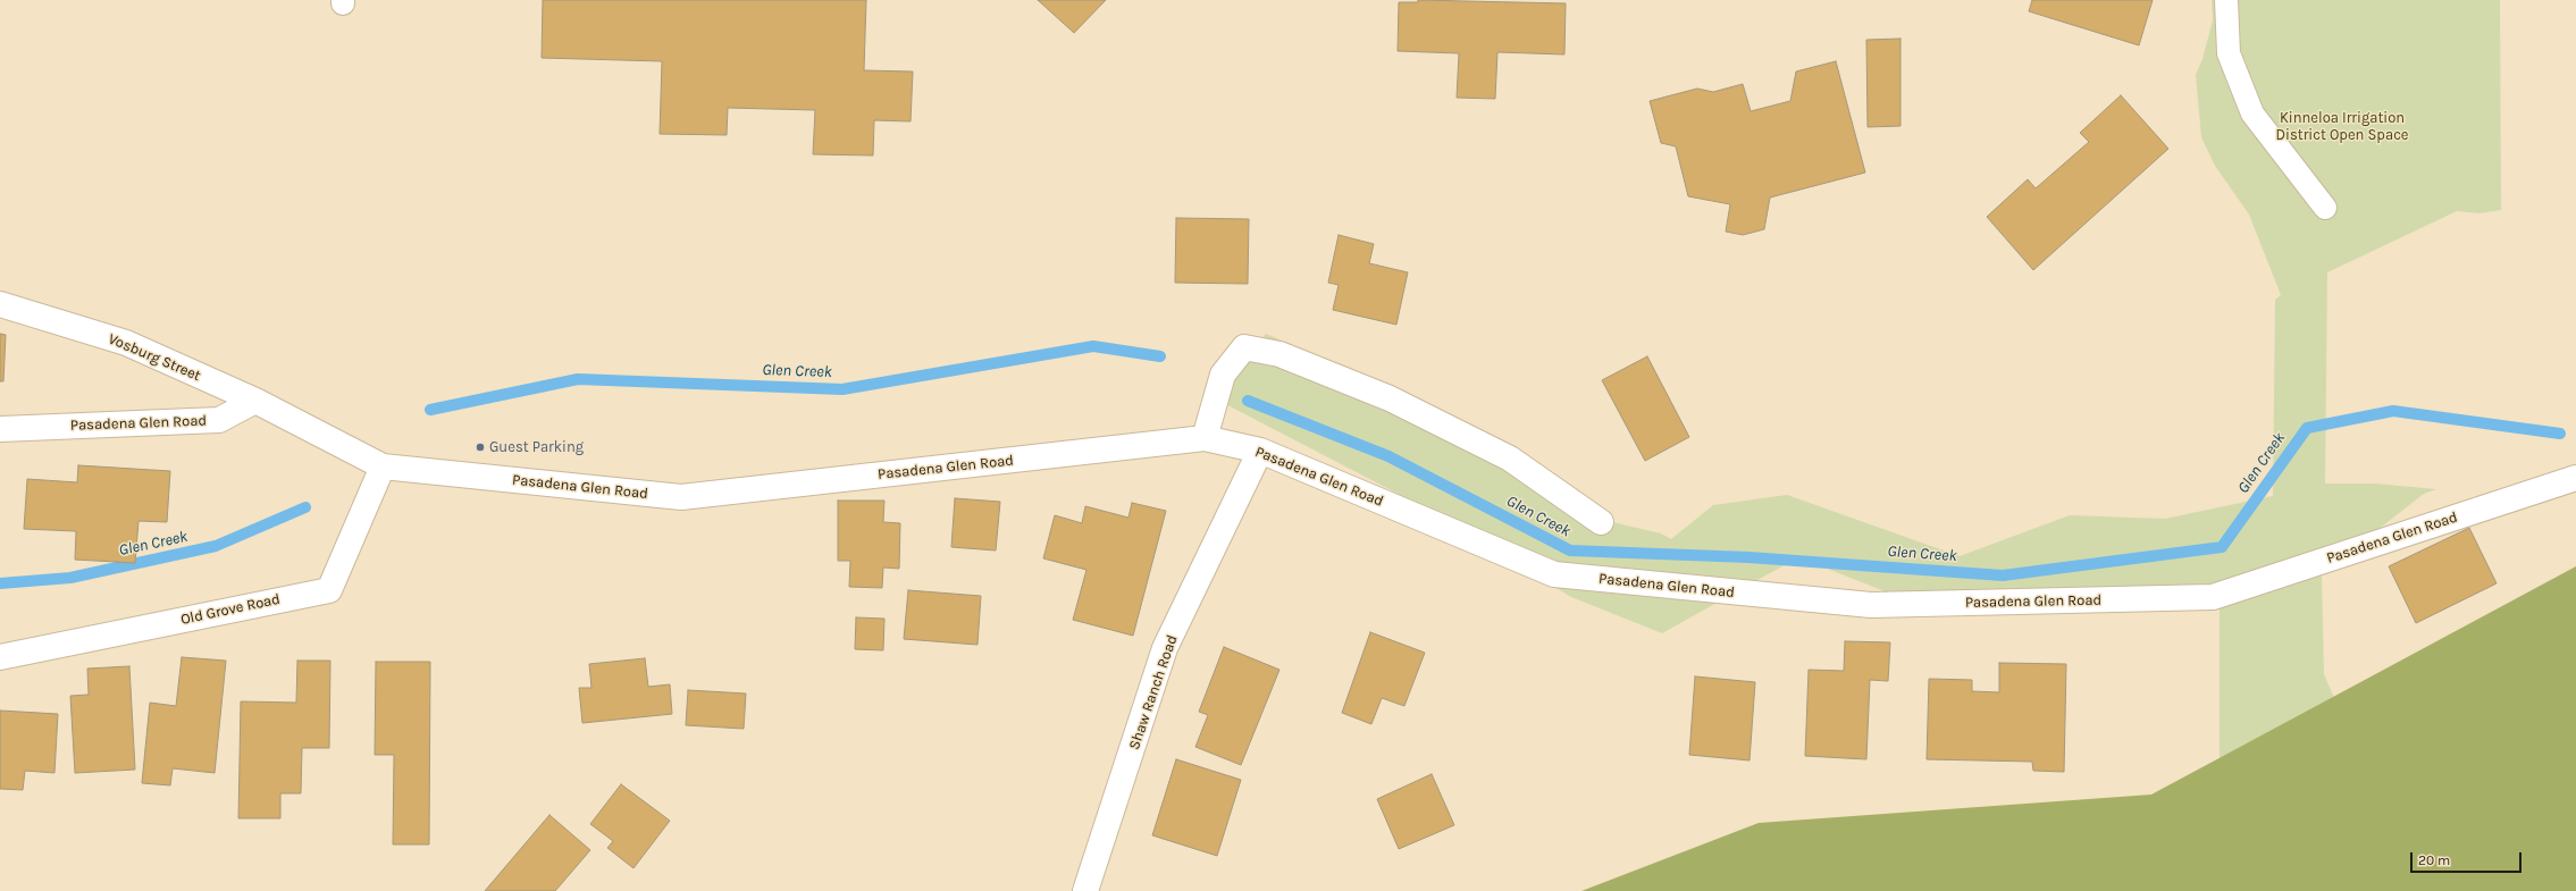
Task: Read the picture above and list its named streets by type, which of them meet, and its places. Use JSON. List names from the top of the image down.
{
  "streets": {
    "street": [
      "Vosburg Street",
      "Pasadena Glen Road",
      "Old Grove Road",
      "Shaw Ranch Road"
    ]
  },
  "crossings": [
    ["Vosburg Street", "Pasadena Glen Road"],
    ["Pasadena Glen Road", "Old Grove Road"],
    ["Pasadena Glen Road", "Shaw Ranch Road"]
  ],
  "water": ["Glen Creek"],
  "parks": ["Kinneloa Irrigation District Open Space"],
  "places": ["Guest Parking"],
  "scale_bar": "20 m"
}
